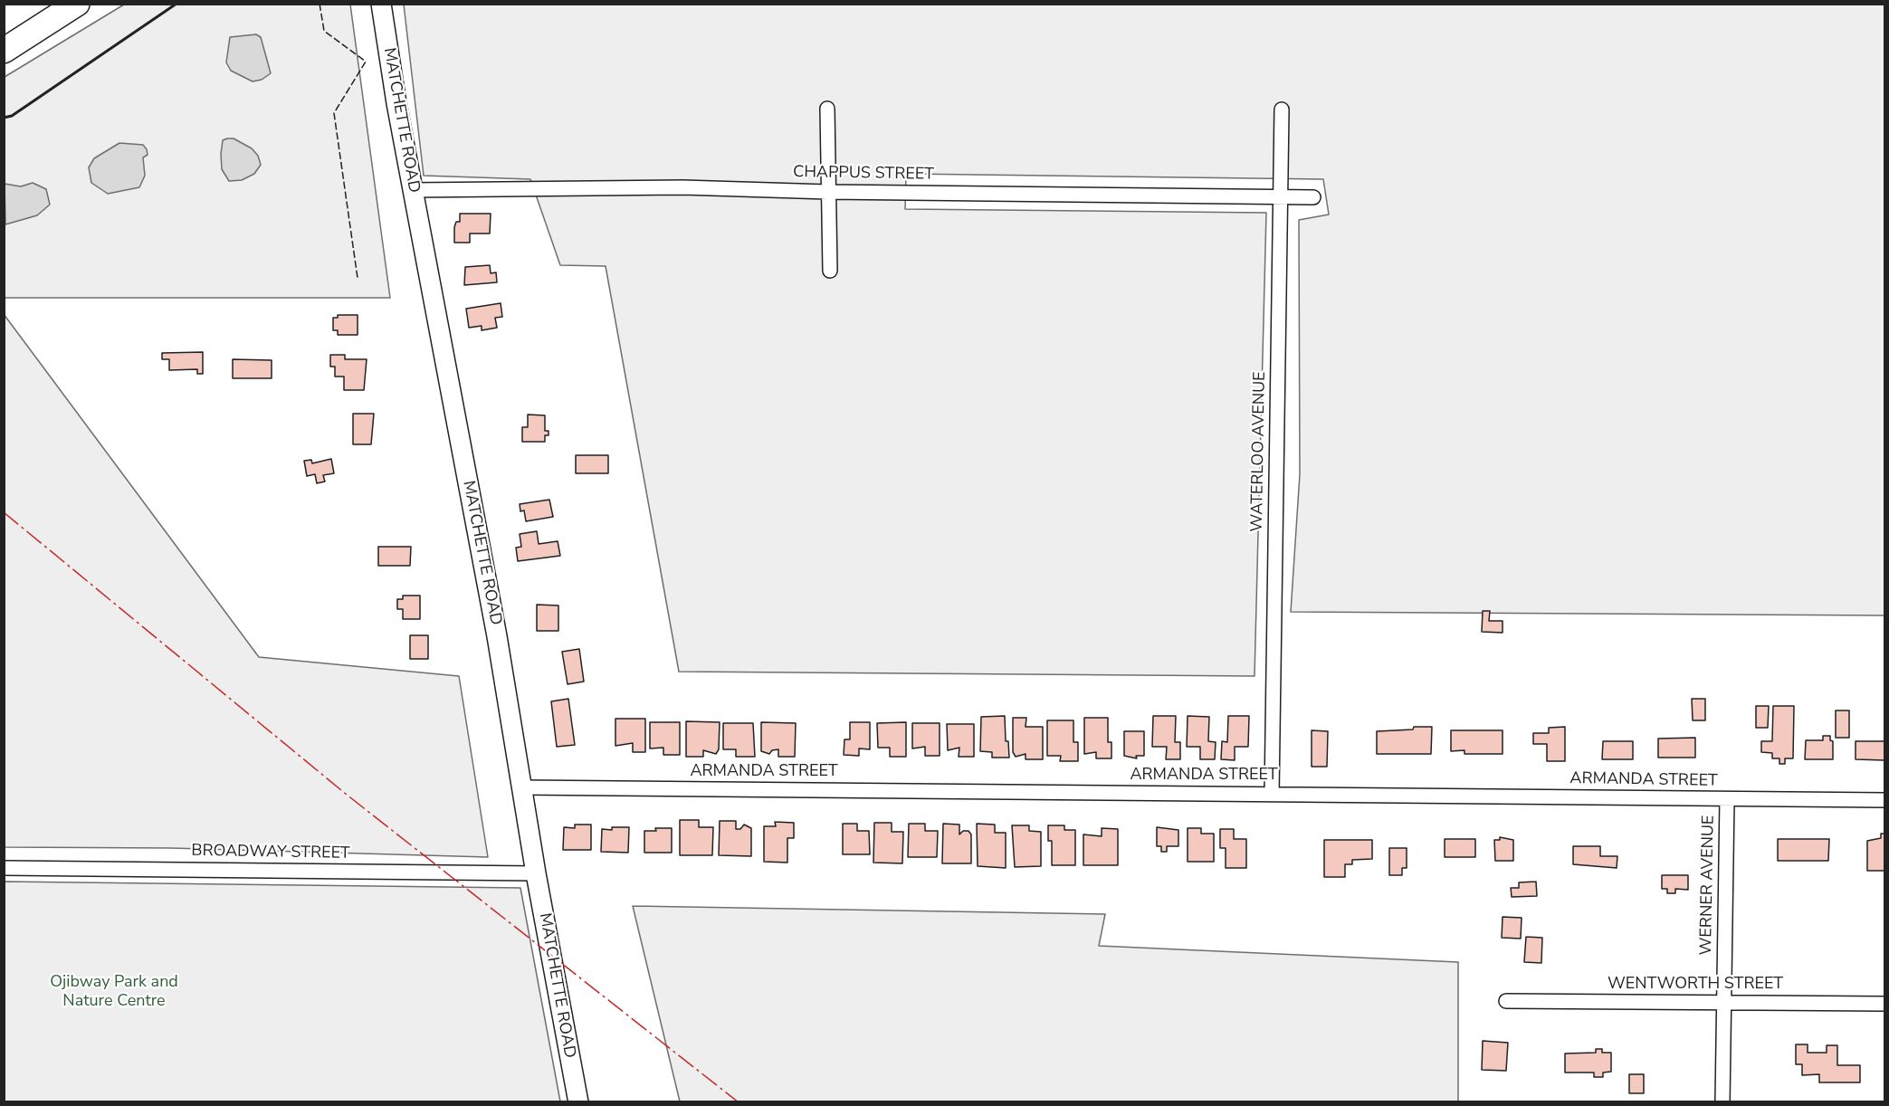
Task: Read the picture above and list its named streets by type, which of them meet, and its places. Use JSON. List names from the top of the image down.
{
  "streets": {
    "street": [
      "MATCHETTE ROAD",
      "CHAPPUS STREET",
      "WATERLOO AVENUE",
      "ARMANDA STREET",
      "BROADWAY STREET",
      "WERNER AVENUE",
      "WENTWORTH STREET"
    ]
  },
  "crossings": [
    ["MATCHETTE ROAD", "CHAPPUS STREET"],
    ["MATCHETTE ROAD", "ARMANDA STREET"],
    ["MATCHETTE ROAD", "BROADWAY STREET"],
    ["CHAPPUS STREET", "WATERLOO AVENUE"],
    ["WATERLOO AVENUE", "ARMANDA STREET"],
    ["ARMANDA STREET", "WERNER AVENUE"],
    ["WERNER AVENUE", "WENTWORTH STREET"]
  ],
  "parks": ["Ojibway Park and Nature Centre"]
}
